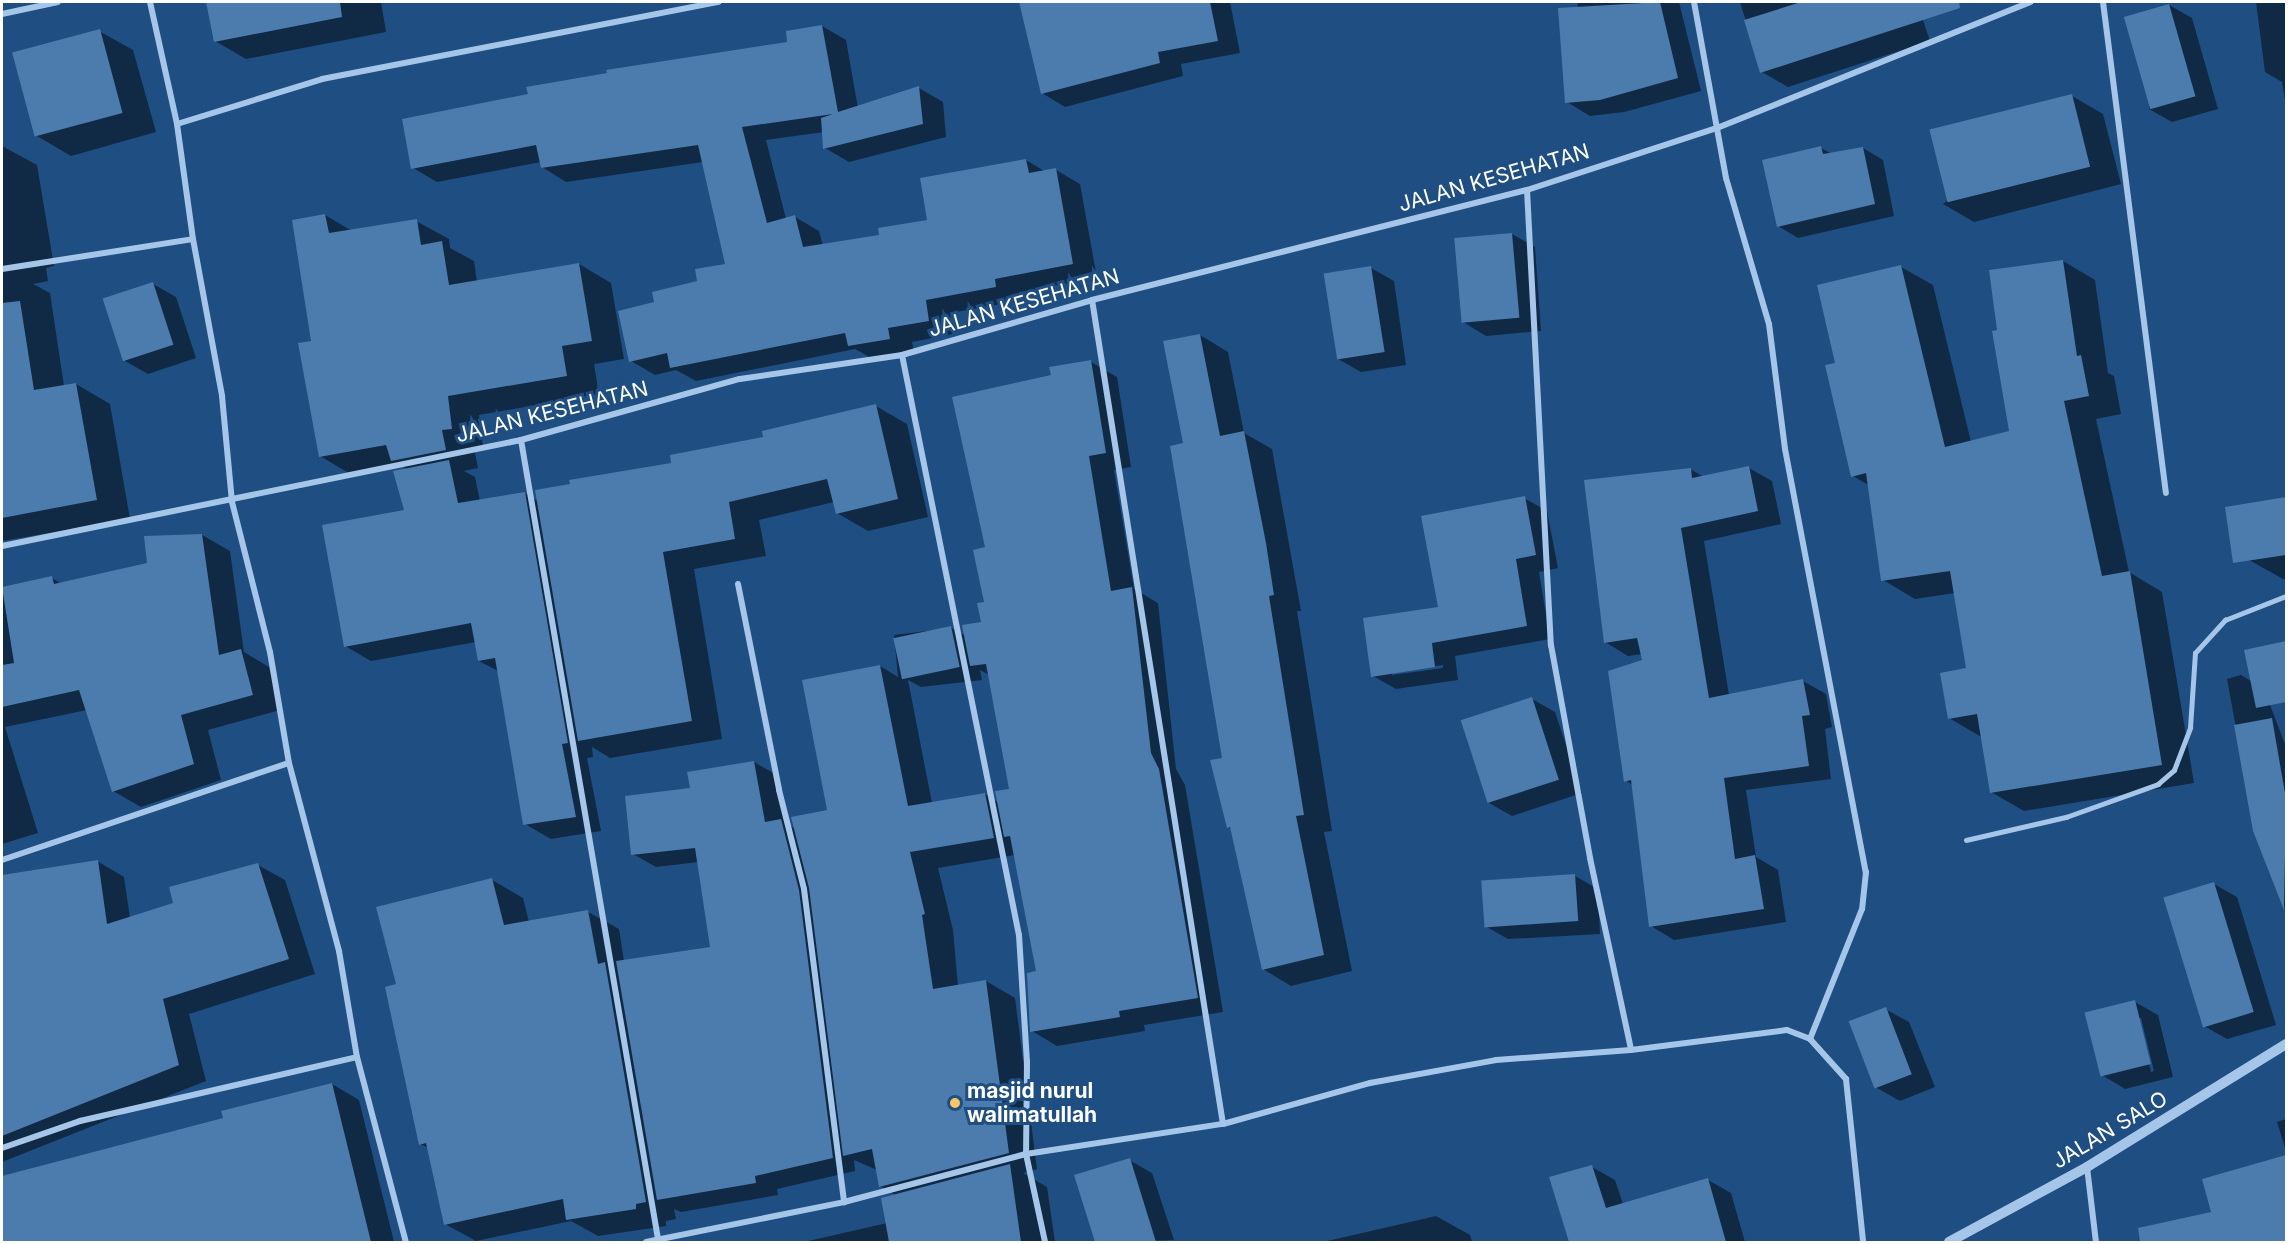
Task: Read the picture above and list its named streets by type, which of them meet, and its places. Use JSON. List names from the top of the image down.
{
  "streets": {
    "street": ["JALAN KESEHATAN", "JALAN SALO"]
  },
  "places": ["masjid nurul walimatullah"]
}
